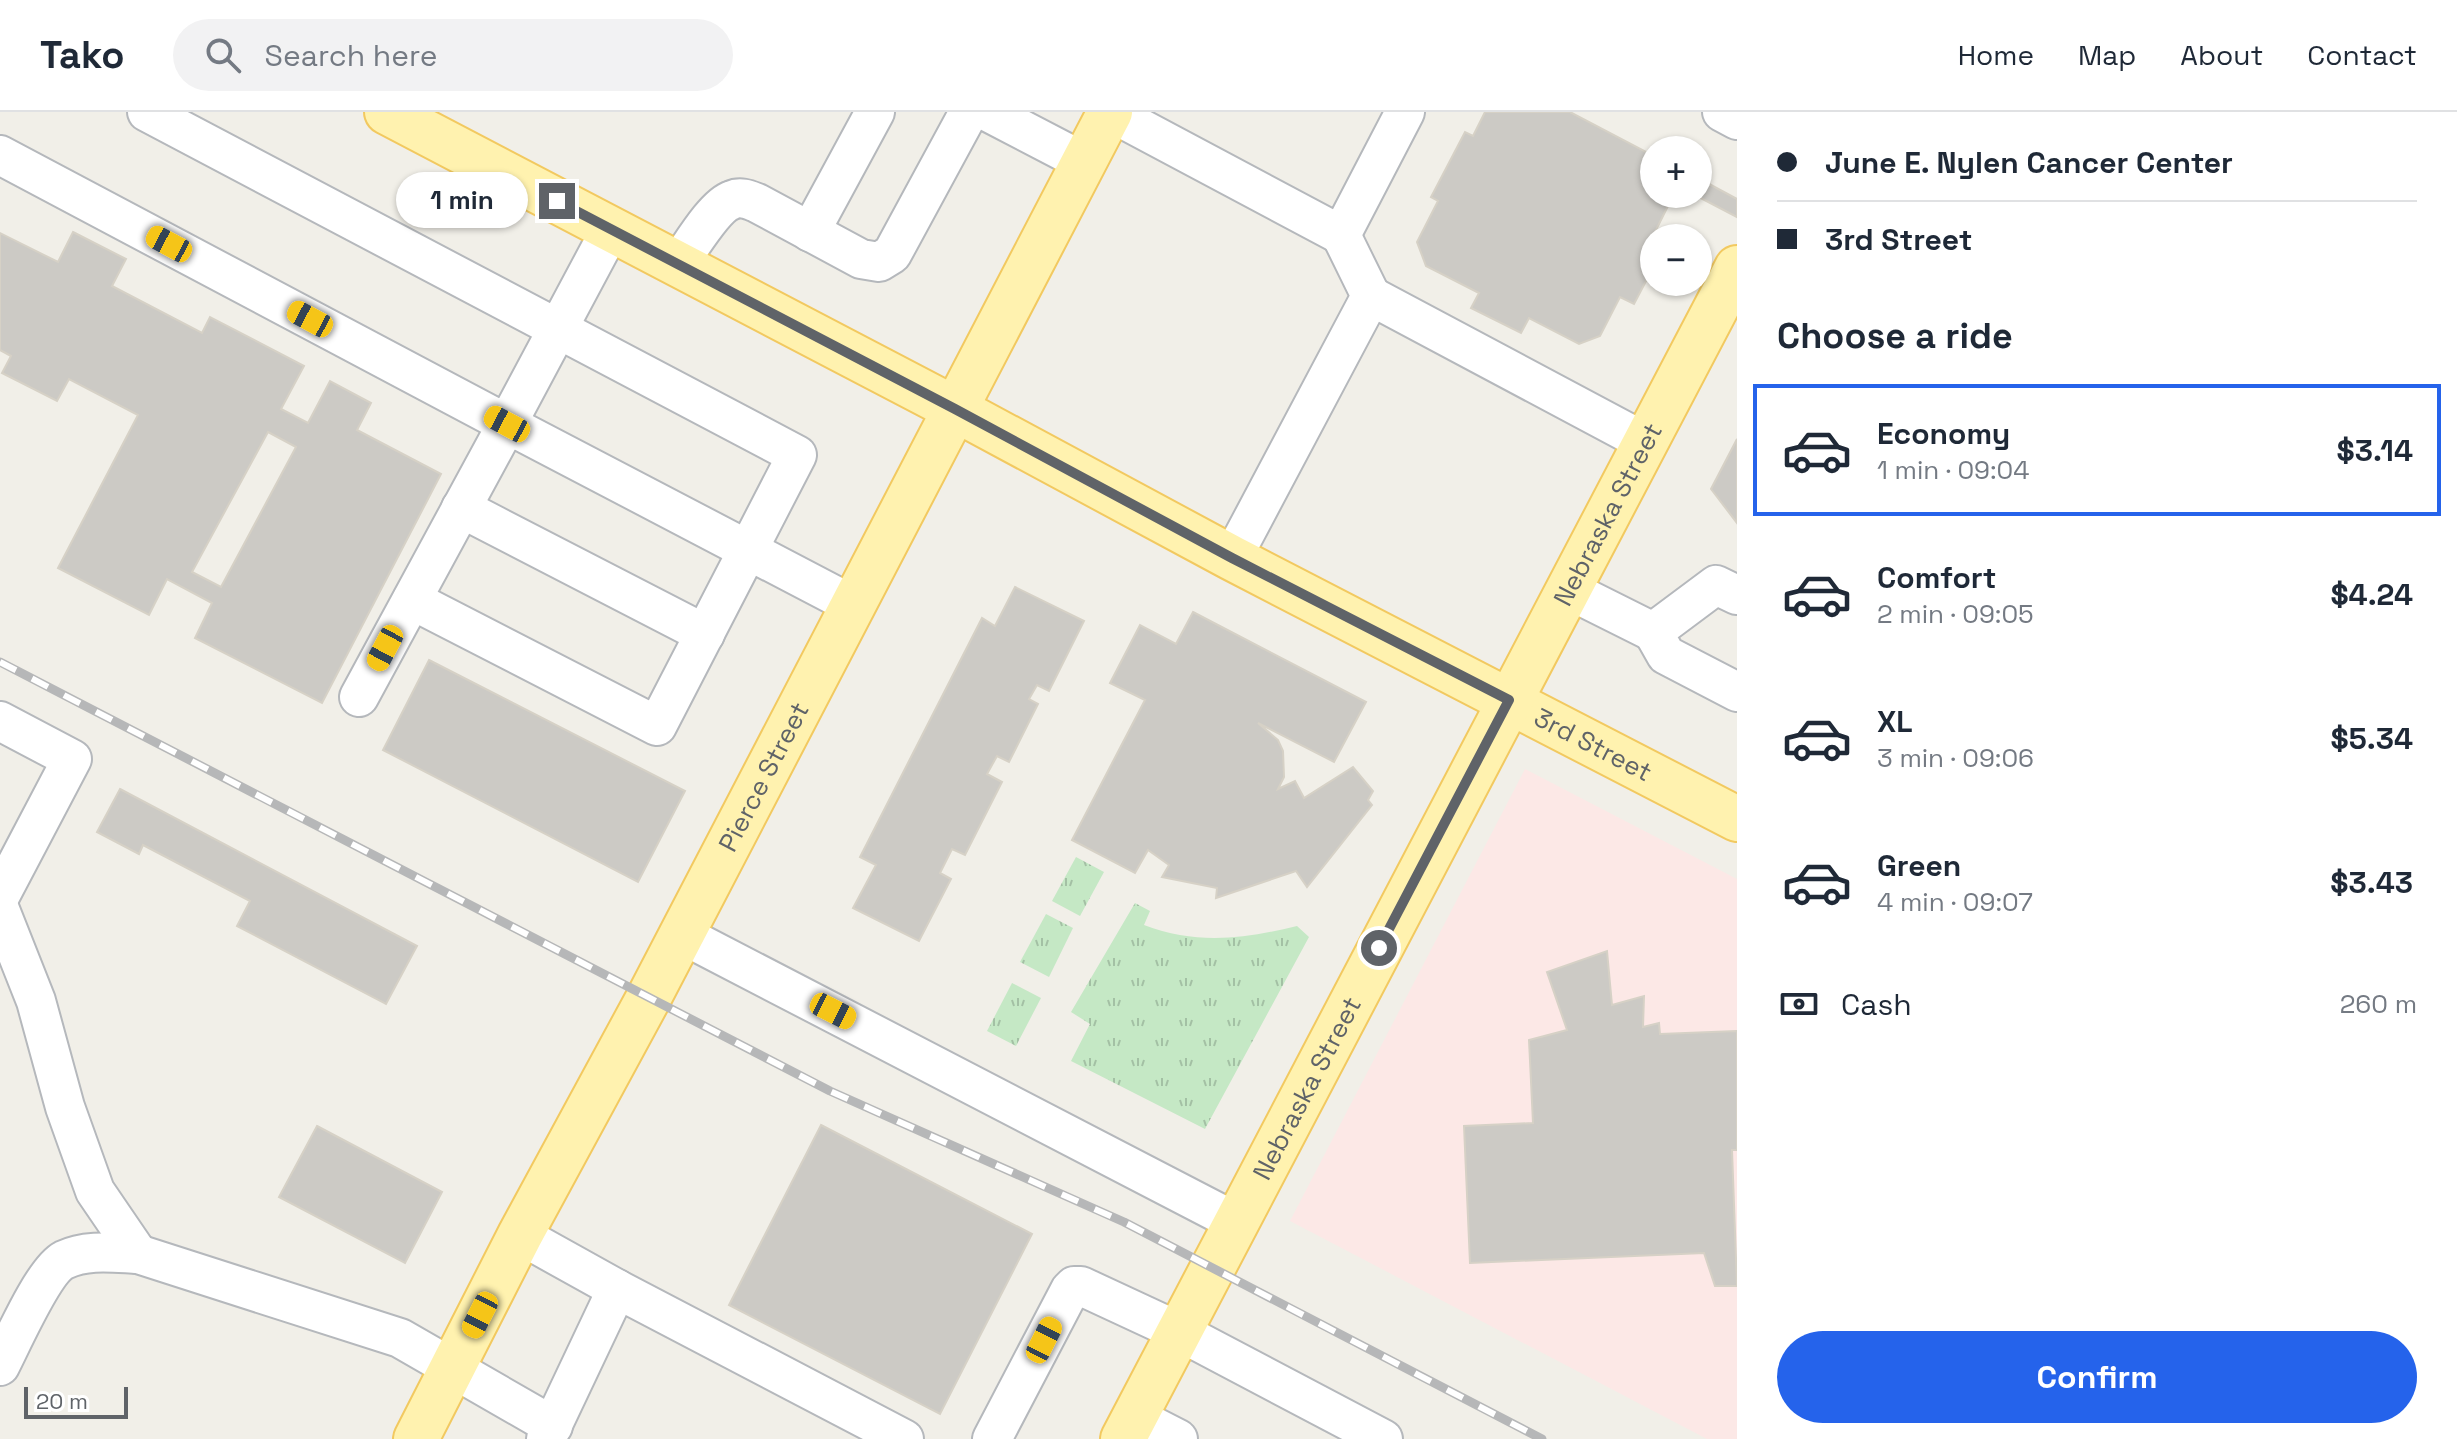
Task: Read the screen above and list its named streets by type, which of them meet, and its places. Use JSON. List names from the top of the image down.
{
  "streets": {
    "main road": ["Nebraska Street", "3rd Street", "Pierce Street"]
  },
  "crossings": [
    ["Nebraska Street", "3rd Street"],
    ["3rd Street", "Pierce Street"]
  ],
  "scale_bar": "20 m",
  "page": {
    "header": "Tako",
    "search": "Search here",
    "nav": [
      "Home",
      "Map",
      "About",
      "Contact"
    ],
    "banner": ["June E. Nylen Cancer Center", "3rd Street"],
    "map_buttons": ["+", "−"],
    "bubble": "1 min",
    "heading": "Choose a ride",
    "list": [
      {
        "name": "Economy",
        "note": "1 min · 09:04",
        "value": "$3.14"
      },
      {
        "name": "Comfort",
        "note": "2 min · 09:05",
        "value": "$4.24"
      },
      {
        "name": "XL",
        "note": "3 min · 09:06",
        "value": "$5.34"
      },
      {
        "name": "Green",
        "note": "4 min · 09:07",
        "value": "$3.43"
      }
    ],
    "pay": ["Cash", "260 m"],
    "buttons": "Confirm",
    "scale": "20 m"
  }
}
